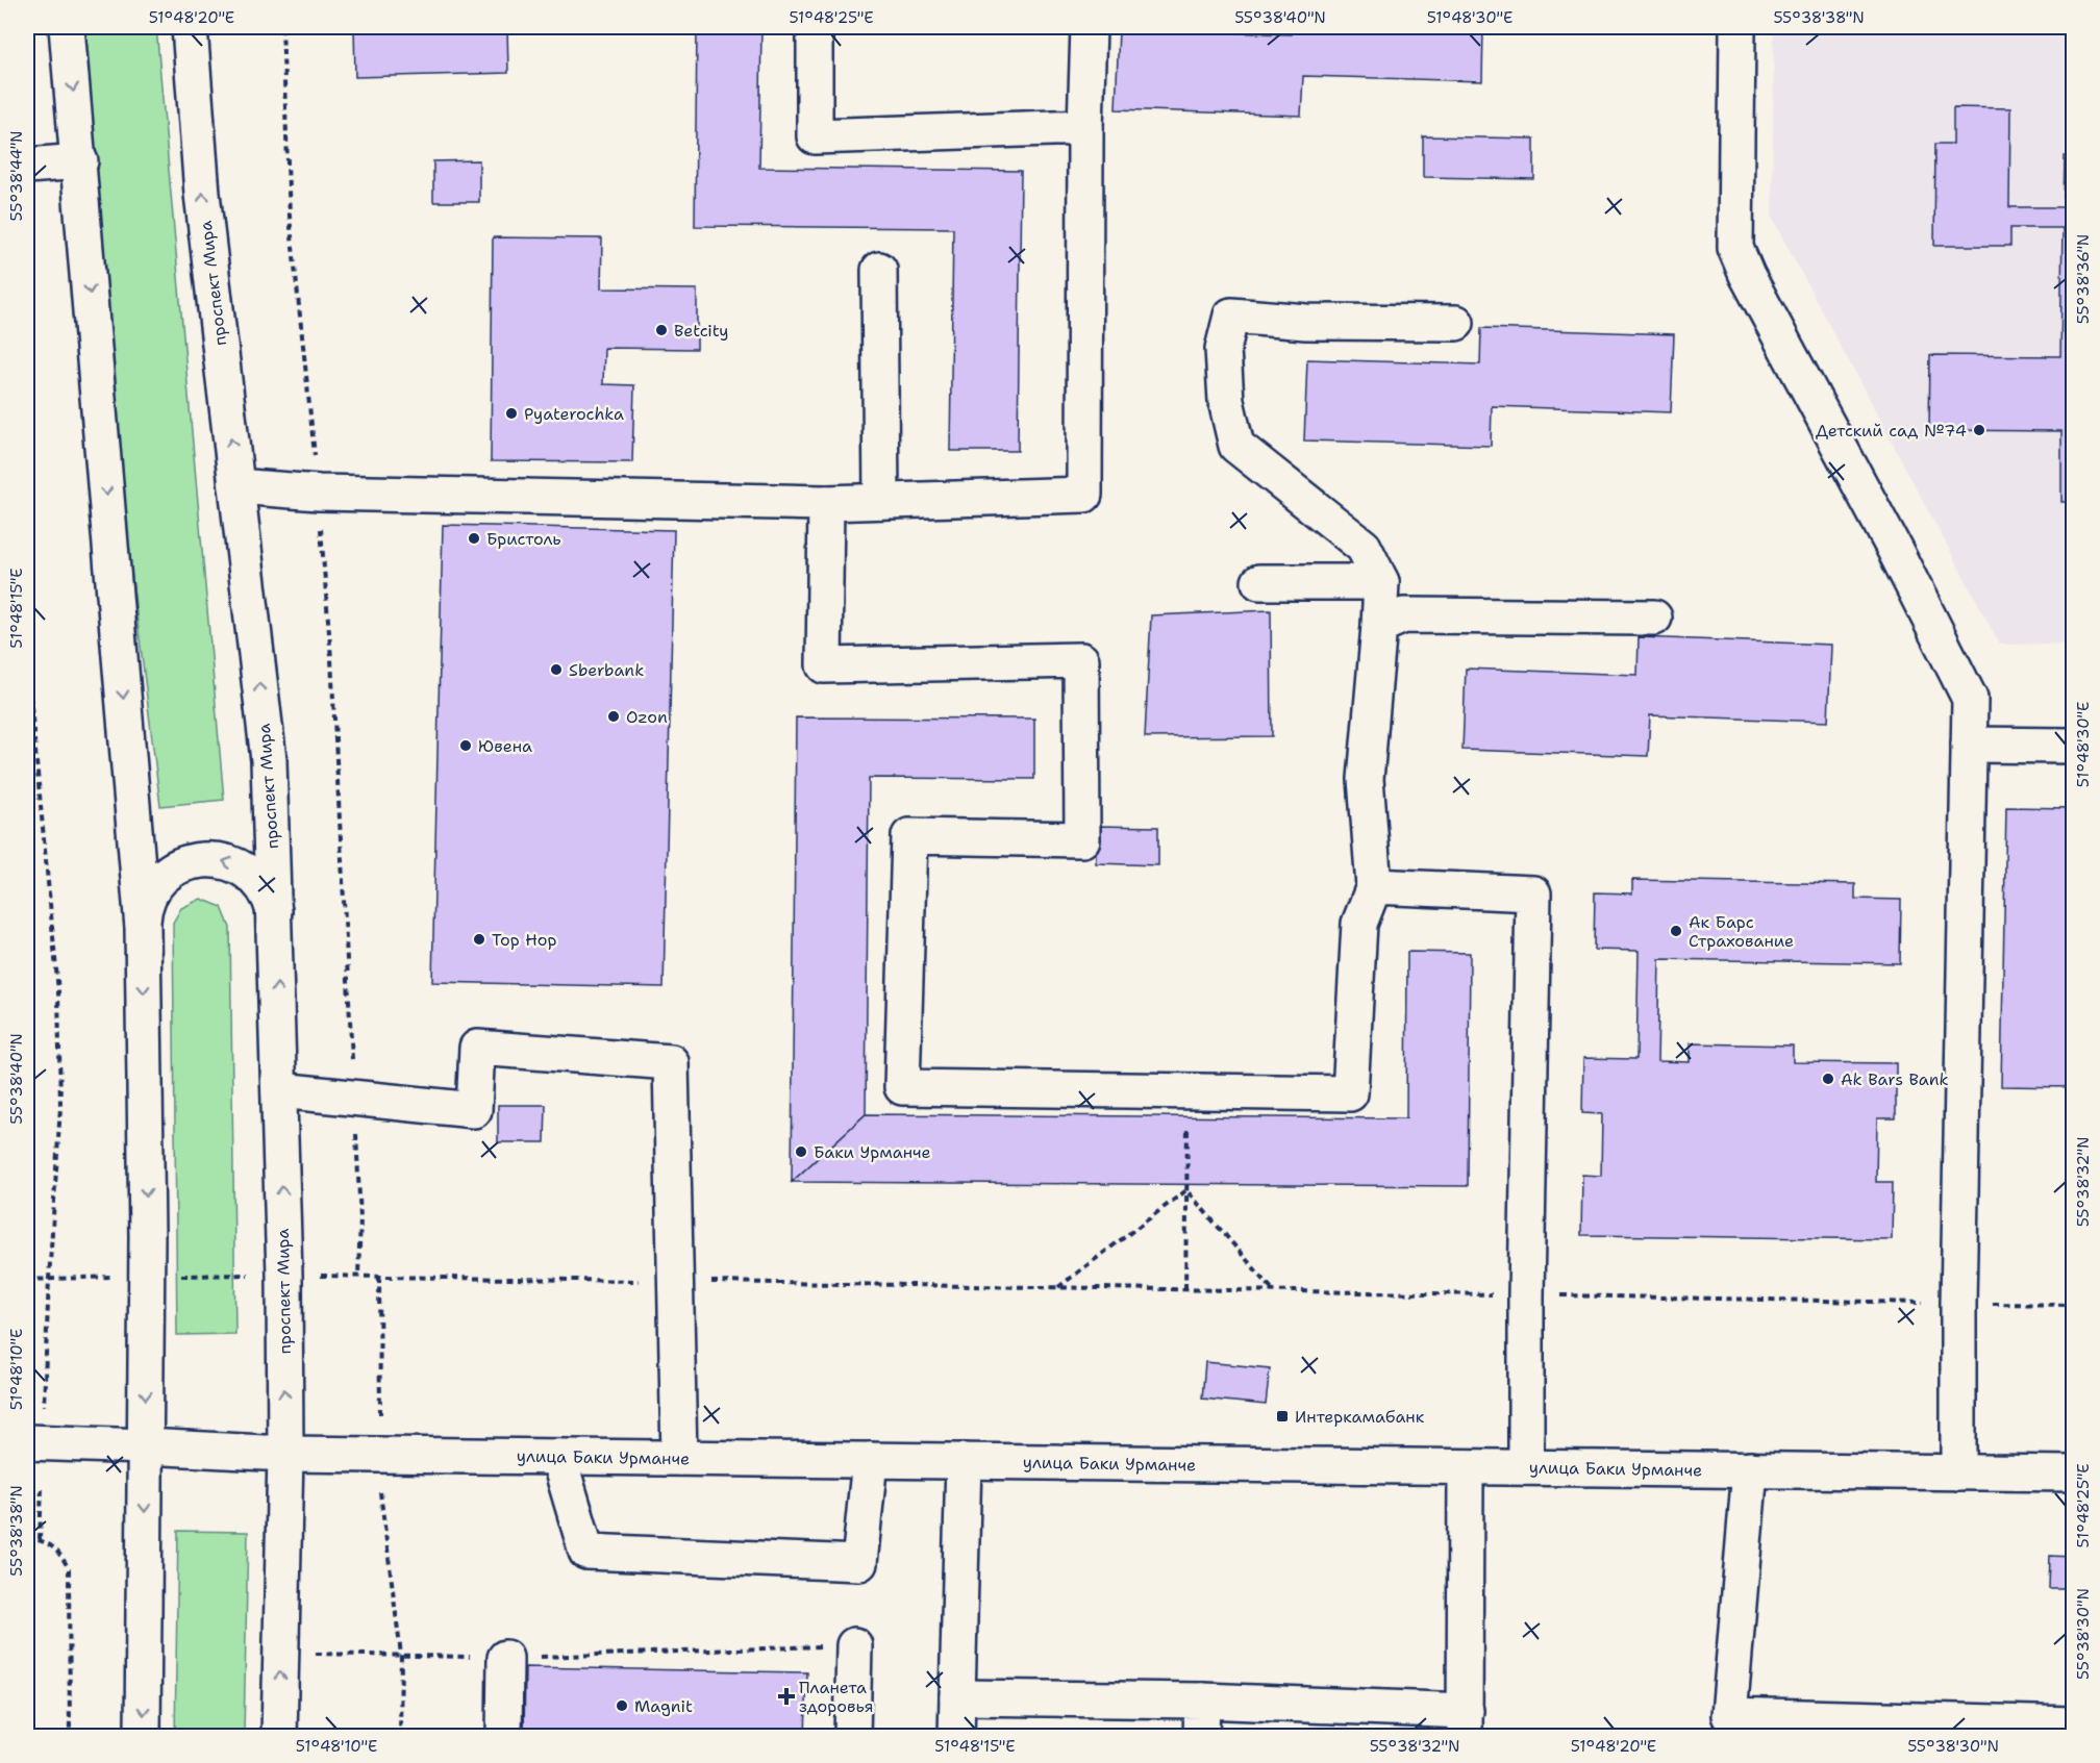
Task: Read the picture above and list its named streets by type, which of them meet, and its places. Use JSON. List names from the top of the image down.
{
  "streets": {
    "main road": ["проспект Мира", "улица Баки Урманче"]
  },
  "crossings": [
    ["проспект Мира", "улица Баки Урманче"]
  ],
  "places": {
    "other": [
      "Betcity",
      "Pyaterochka",
      "Детский сад №74",
      "Бристоль",
      "Sberbank",
      "Ozon",
      "Ювена",
      "Ак Барс Страхование",
      "Top Hop",
      "Ak Bars Bank",
      "Баки Урманче",
      "Magnit"
    ],
    "transit": ["Интеркамабанк"],
    "health": ["Планета здоровья"]
  },
  "coordinates": [
    "51°48'20\"E",
    "51°48'25\"E",
    "55°38'40\"N",
    "51°48'30\"E",
    "55°38'38\"N",
    "55°38'44\"N",
    "55°38'36\"N",
    "51°48'15\"E",
    "55°38'32\"N",
    "51°48'10\"E",
    "55°38'30\"N"
  ]
}
